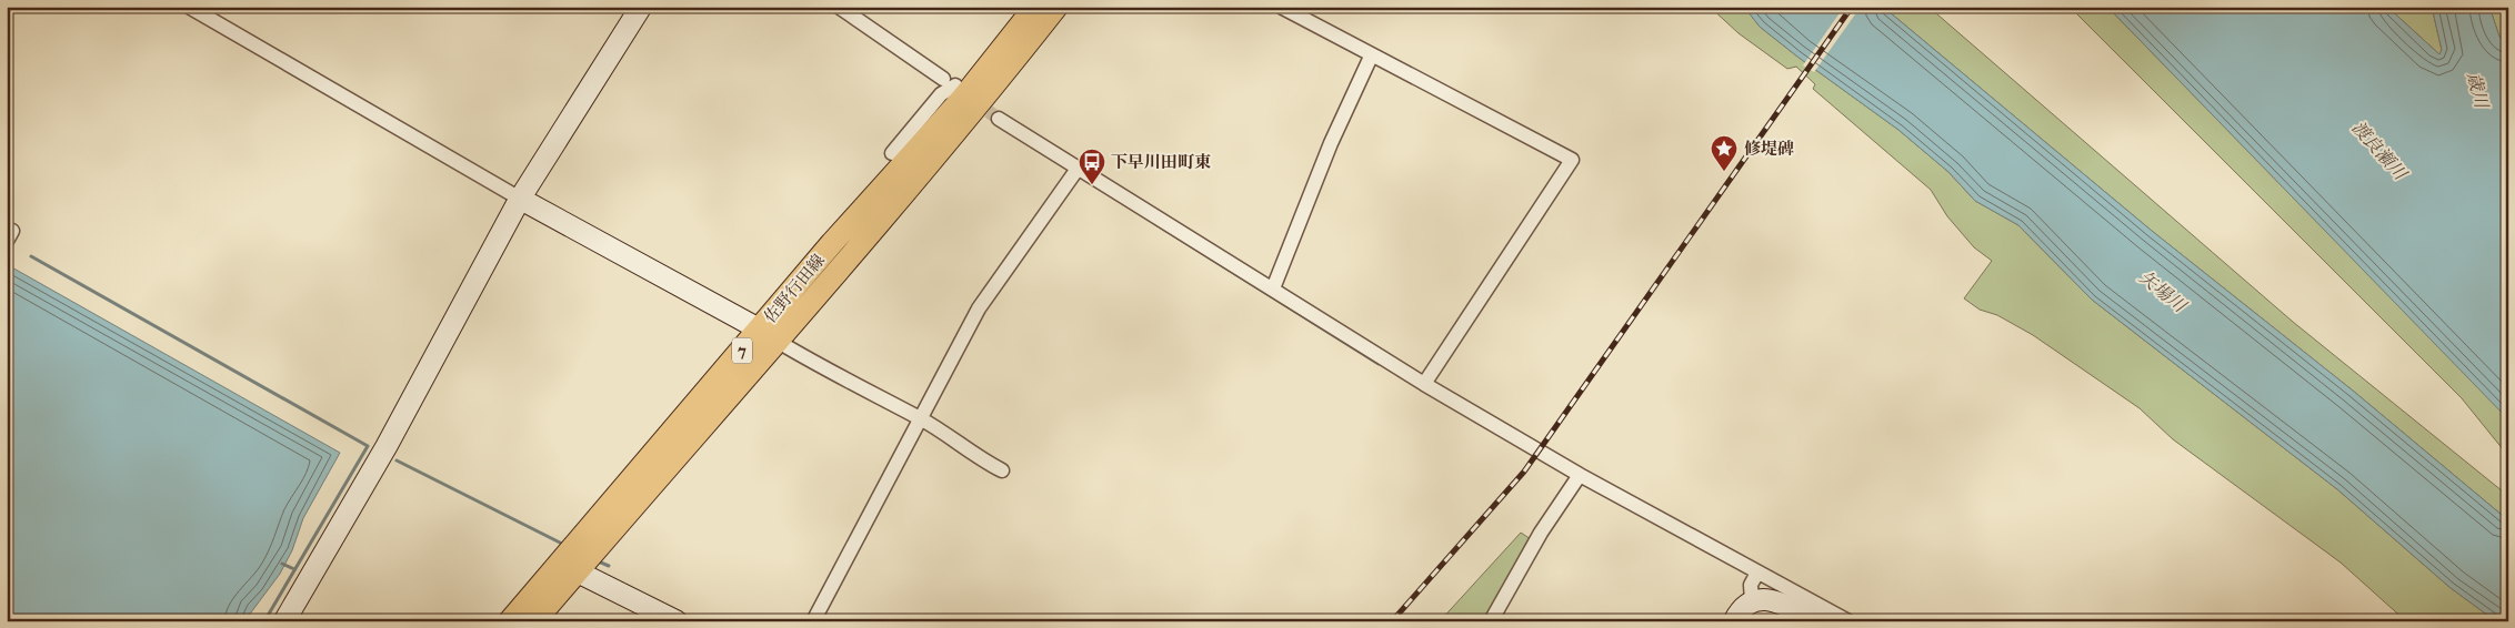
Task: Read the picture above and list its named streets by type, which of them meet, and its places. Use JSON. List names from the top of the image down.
{
  "streets": {
    "main road": ["佐野行田線", "7"]
  },
  "water": ["歳川", "渡良瀬川", "矢場川"],
  "places": {
    "place": ["修堤碑"],
    "bus stop": ["下早川田町東"]
  }
}
